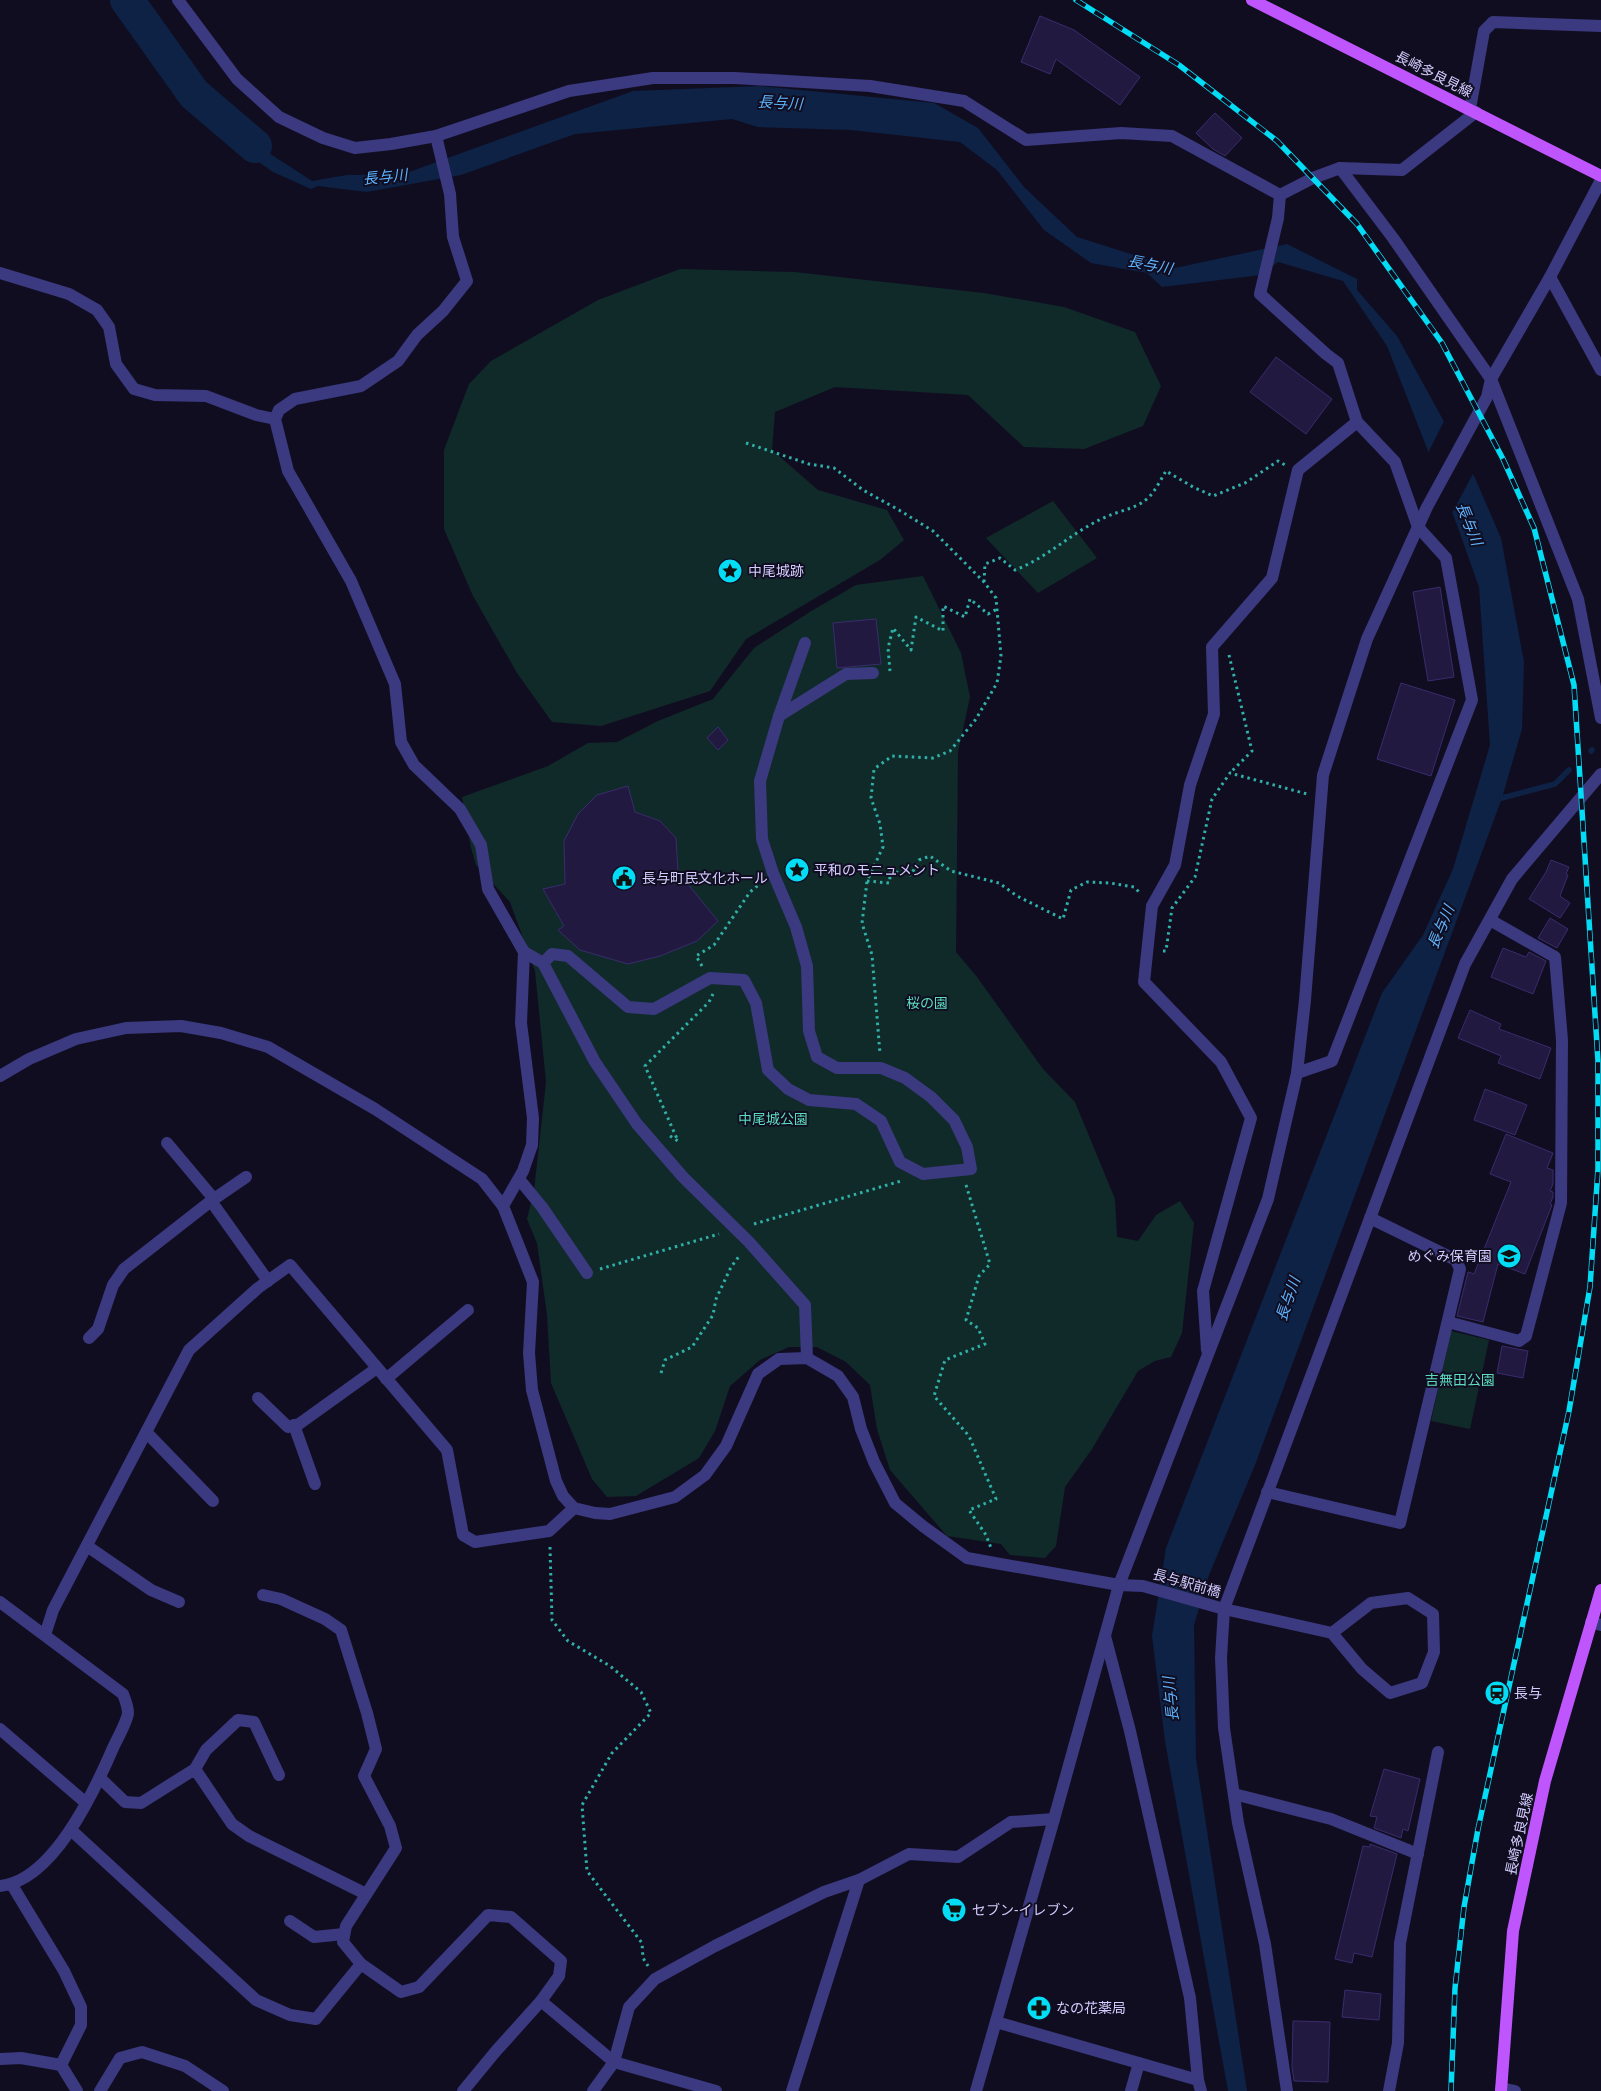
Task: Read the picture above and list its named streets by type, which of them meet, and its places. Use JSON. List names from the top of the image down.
{
  "streets": {
    "main road": ["長崎多良見線"],
    "street": ["長与駅前橋"]
  },
  "water": ["長与川"],
  "parks": ["桜の園", "中尾城公園", "吉無田公園"],
  "places": {
    "place": ["中尾城跡", "平和のモニュメント"],
    "public building": ["長与町民文化ホール"],
    "school or university": ["めぐみ保育園"],
    "station": ["長与"],
    "supermarket": ["セブン-イレブン"],
    "pharmacy": ["なの花薬局"]
  }
}
